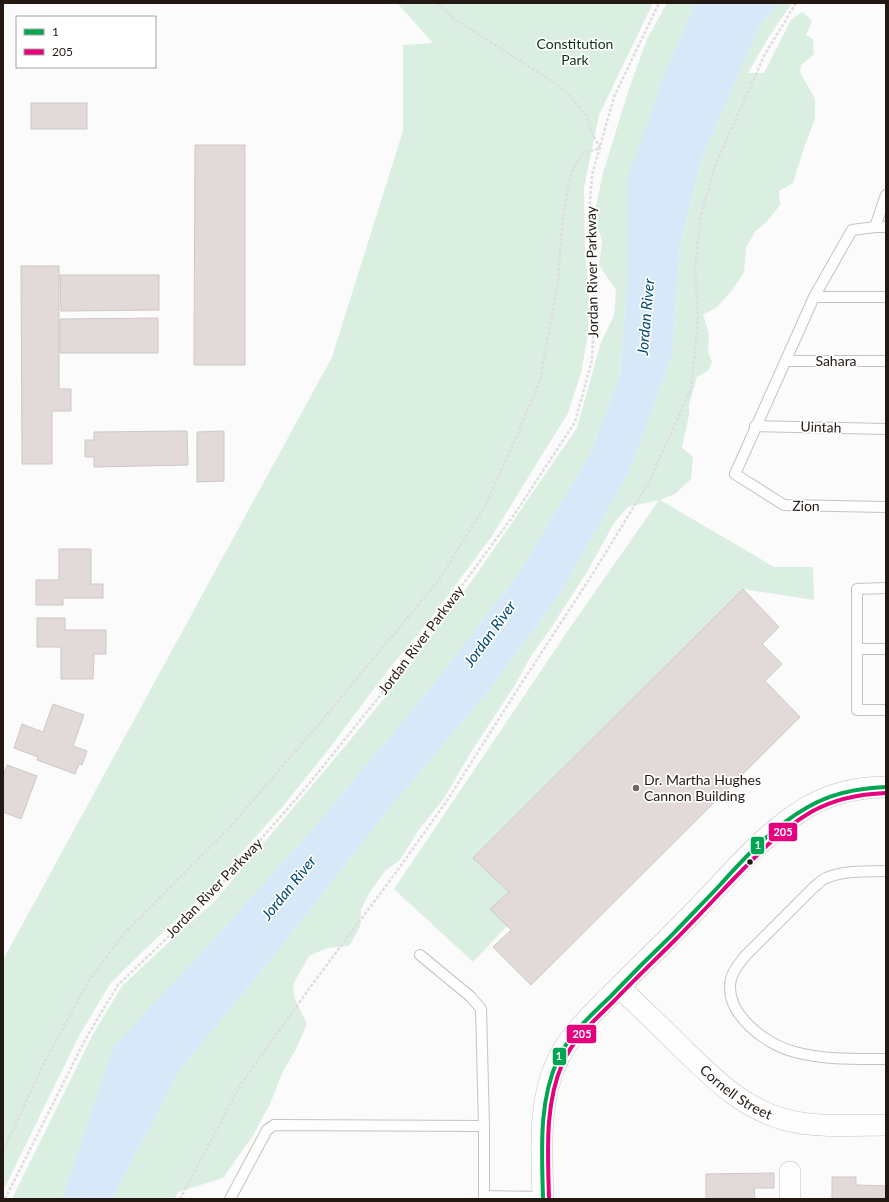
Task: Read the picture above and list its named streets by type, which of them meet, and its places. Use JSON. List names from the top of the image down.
{
  "streets": {
    "street": ["Cornell Street"],
    "lane": ["Sahara", "Uintah", "Zion"],
    "path": ["Jordan River Parkway"]
  },
  "crossings": [
    ["Uintah", "Zion"]
  ],
  "water": ["Jordan River"],
  "parks": ["Constitution Park"],
  "places": ["Dr. Martha Hughes Cannon Building"],
  "lines": ["transit line 1", "transit line 205"],
  "legend": ["1", "205"]
}
